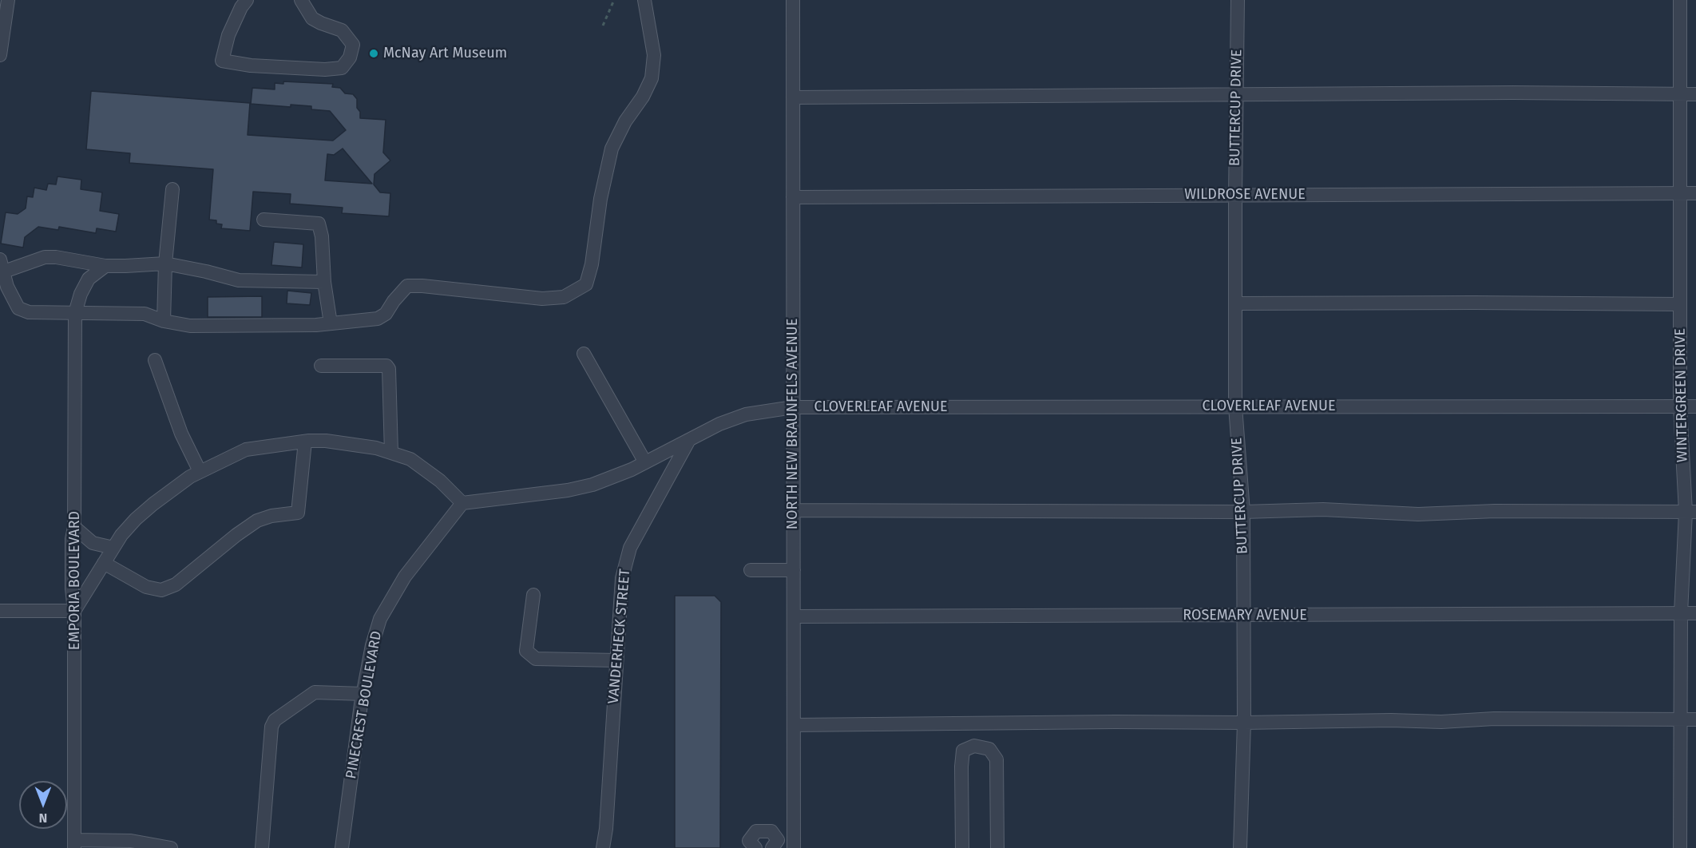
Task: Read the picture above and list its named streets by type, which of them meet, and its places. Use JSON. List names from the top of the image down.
{
  "streets": {
    "street": [
      "BUTTERCUP DRIVE",
      "WILDROSE AVENUE",
      "WINTERGREEN DRIVE",
      "CLOVERLEAF AVENUE",
      "NORTH NEW BRAUNFELS AVENUE",
      "EMPORIA BOULEVARD",
      "ROSEMARY AVENUE",
      "VANDERHECK STREET",
      "PINECREST BOULEVARD"
    ]
  },
  "crossings": [
    ["BUTTERCUP DRIVE", "WILDROSE AVENUE"],
    ["BUTTERCUP DRIVE", "CLOVERLEAF AVENUE"],
    ["BUTTERCUP DRIVE", "ROSEMARY AVENUE"],
    ["WILDROSE AVENUE", "WINTERGREEN DRIVE"],
    ["WILDROSE AVENUE", "NORTH NEW BRAUNFELS AVENUE"],
    ["WINTERGREEN DRIVE", "CLOVERLEAF AVENUE"],
    ["WINTERGREEN DRIVE", "ROSEMARY AVENUE"],
    ["CLOVERLEAF AVENUE", "NORTH NEW BRAUNFELS AVENUE"],
    ["CLOVERLEAF AVENUE", "VANDERHECK STREET"],
    ["CLOVERLEAF AVENUE", "PINECREST BOULEVARD"],
    ["NORTH NEW BRAUNFELS AVENUE", "ROSEMARY AVENUE"]
  ],
  "places": ["McNay Art Museum"],
  "north": "bottom"
}
